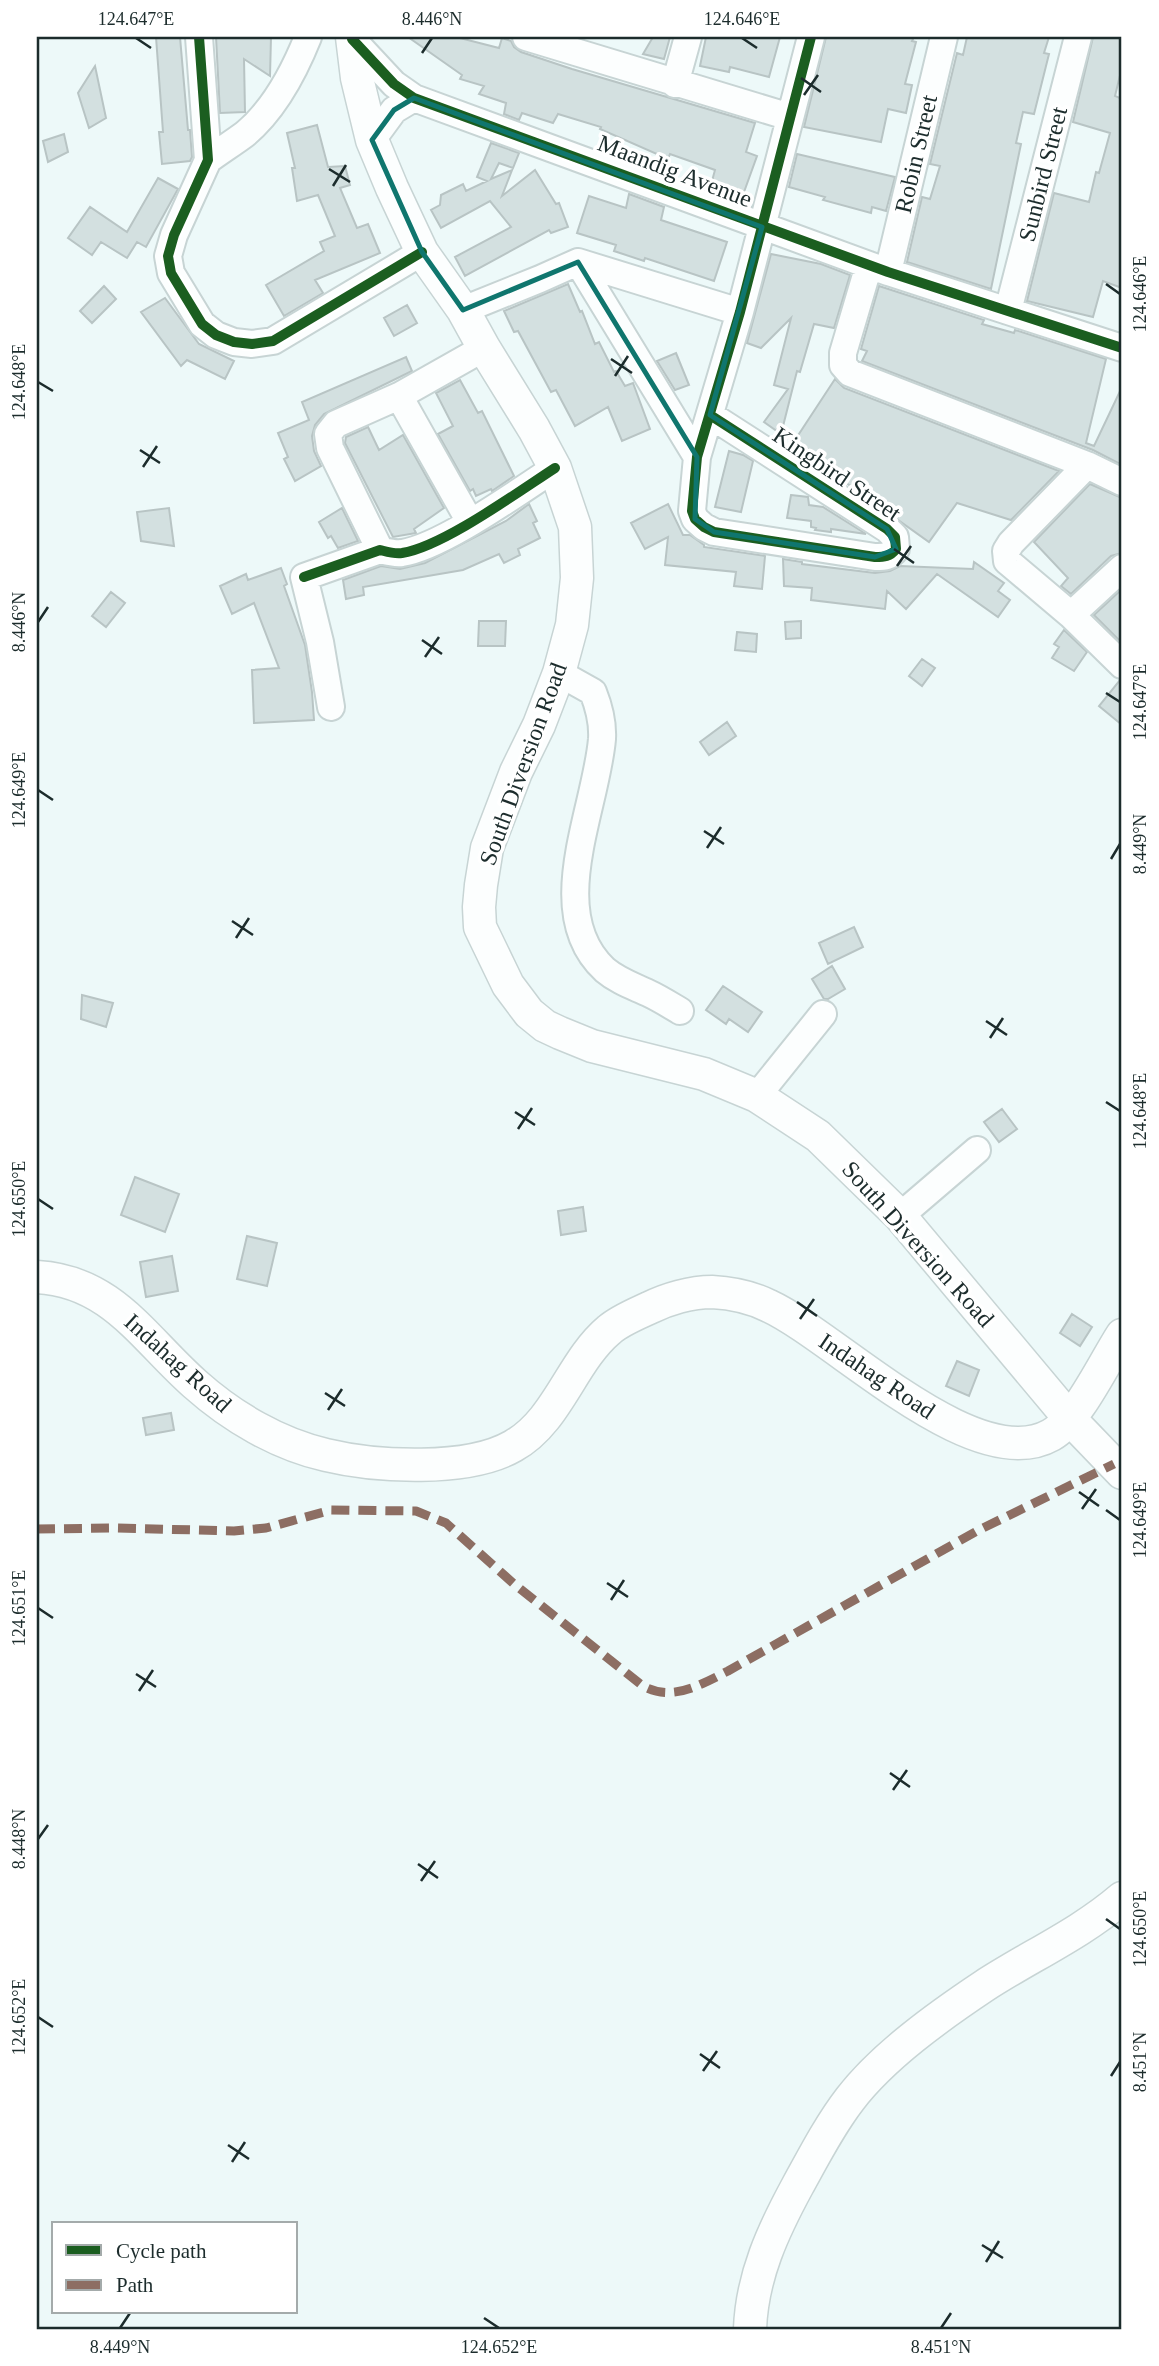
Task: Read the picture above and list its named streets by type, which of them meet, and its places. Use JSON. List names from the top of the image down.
{
  "streets": {
    "main road": ["South Diversion Road", "Indahag Road"],
    "street": [
      "Robin Street",
      "Maandig Avenue",
      "Sunbird Street",
      "Kingbird Street"
    ]
  },
  "crossings": [
    ["Robin Street", "Maandig Avenue"],
    ["Maandig Avenue", "Sunbird Street"],
    ["Maandig Avenue", "South Diversion Road"],
    ["South Diversion Road", "Indahag Road"]
  ],
  "legend": ["Cycle path", "Path"],
  "coordinates": [
    "124.647°E",
    "8.446°N",
    "124.646°E",
    "124.648°E",
    "124.649°E",
    "8.449°N",
    "124.650°E",
    "124.651°E",
    "8.448°N",
    "124.652°E",
    "8.451°N"
  ]
}
